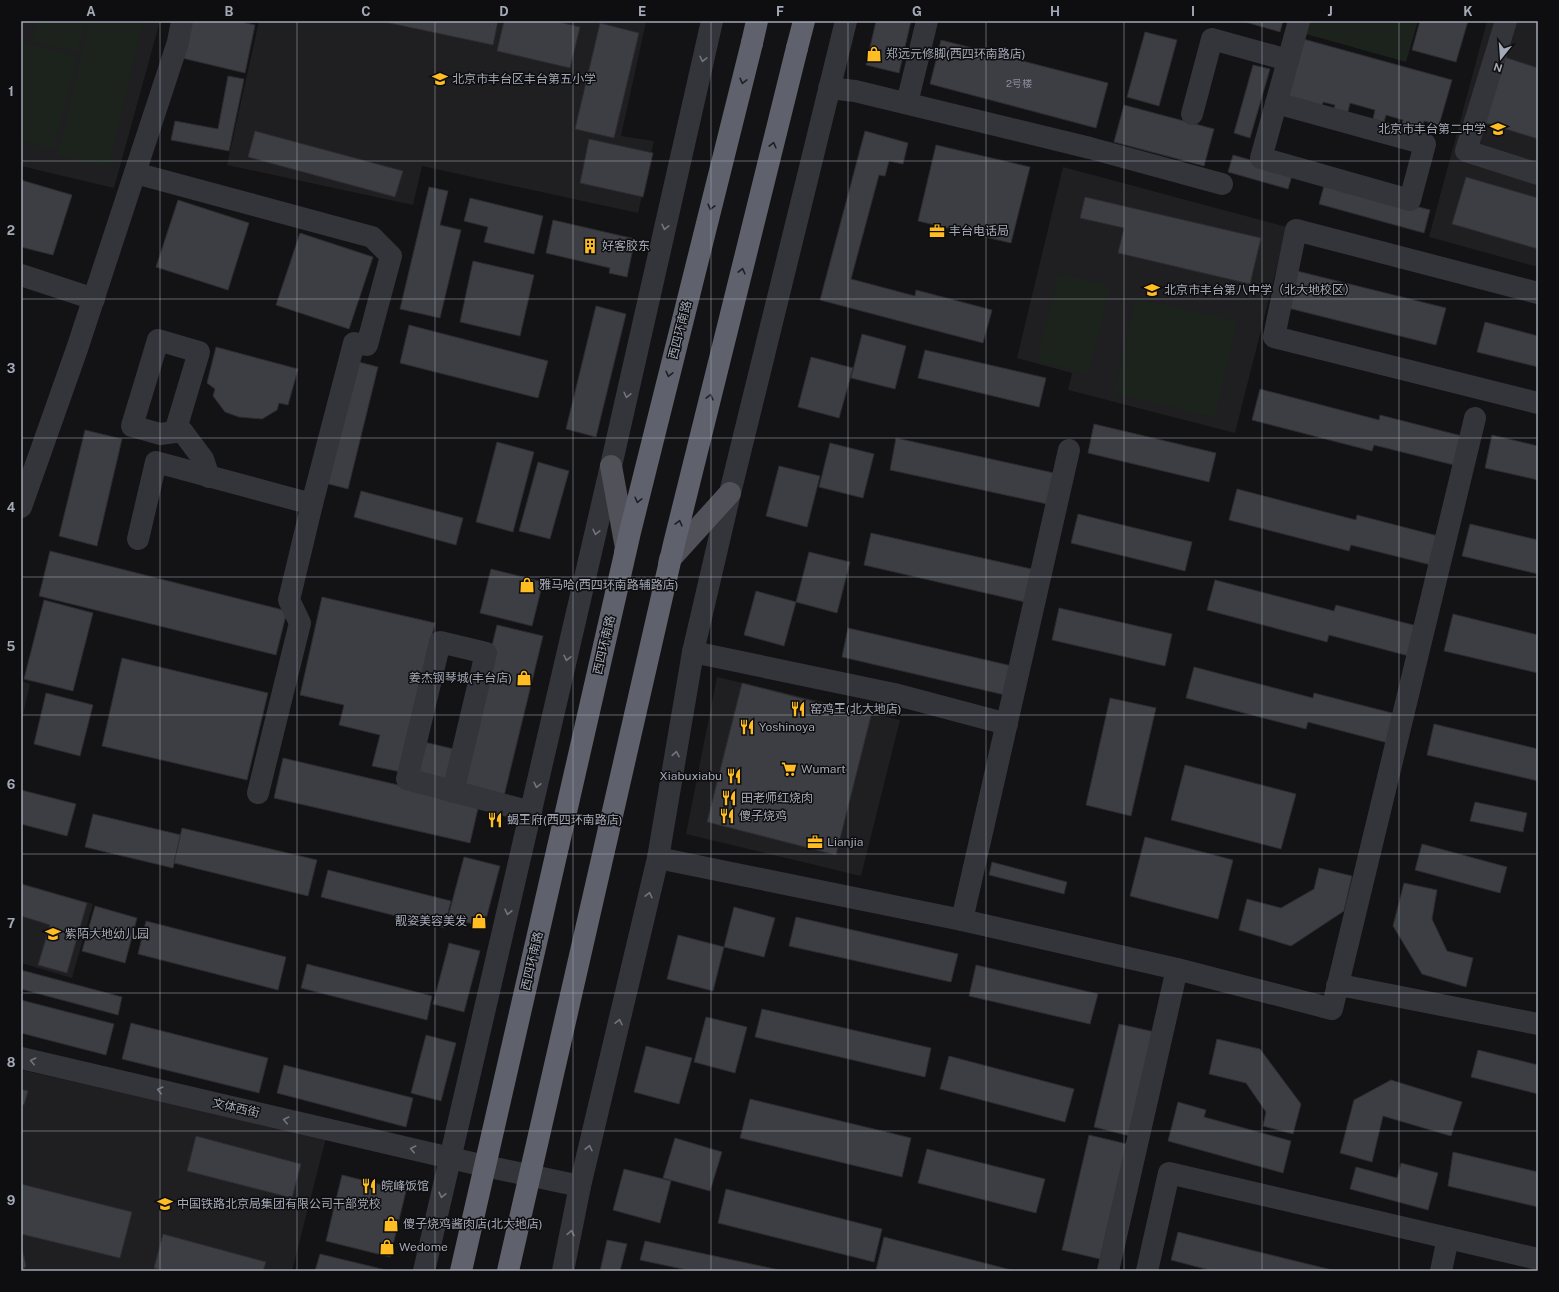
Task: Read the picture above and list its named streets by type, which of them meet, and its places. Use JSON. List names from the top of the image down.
{
  "streets": {
    "highway": ["西四环南路"],
    "street": ["文体西街"]
  },
  "crossings": [
    ["西四环南路", "文体西街"]
  ],
  "one_way": ["文体西街"],
  "places": {
    "shop": [
      "郑远元修脚(西四环南路店)",
      "雅马哈(西四环南路辅路店)",
      "姜杰钢琴城(丰台店)",
      "靓姿美容美发",
      "傻子烧鸡酱肉店(北大地店)",
      "Wedome"
    ],
    "school or university": [
      "北京市丰台区丰台第五小学",
      "北京市丰台第二中学",
      "北京市丰台第八中学（北大地校区）",
      "紫陌大地幼儿园",
      "中国铁路北京局集团有限公司干部党校"
    ],
    "office": ["丰台电话局", "Lianjia"],
    "building": ["好客胶东"],
    "restaurant": [
      "窑鸡王(北大地店)",
      "Yoshinoya",
      "Xiabuxiabu",
      "田老师红烧肉",
      "傻子烧鸡",
      "蝎王府(西四环南路店)",
      "皖峰饭馆"
    ],
    "supermarket": ["Wumart"]
  },
  "house_numbers": ["2号楼"],
  "north": "bottom",
  "grid": {
    "columns": [
      "A",
      "B",
      "C",
      "D",
      "E",
      "F",
      "G",
      "H",
      "I",
      "J",
      "K"
    ],
    "rows": [
      "1",
      "2",
      "3",
      "4",
      "5",
      "6",
      "7",
      "8",
      "9"
    ]
  }
}
